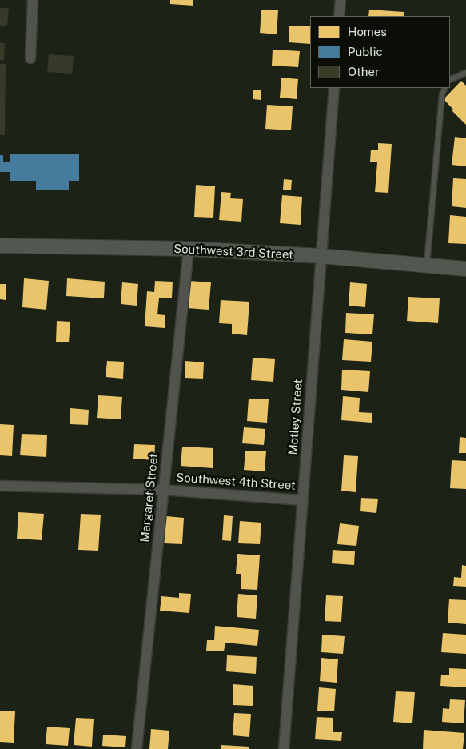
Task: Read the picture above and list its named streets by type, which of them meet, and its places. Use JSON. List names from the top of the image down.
{
  "streets": {
    "street": [
      "Southwest 3rd Street",
      "Motley Street",
      "Southwest 4th Street",
      "Margaret Street"
    ]
  },
  "crossings": [
    ["Southwest 3rd Street", "Motley Street"],
    ["Southwest 3rd Street", "Margaret Street"],
    ["Motley Street", "Southwest 4th Street"],
    ["Southwest 4th Street", "Margaret Street"]
  ],
  "legend": ["Homes", "Public", "Other"]
}
